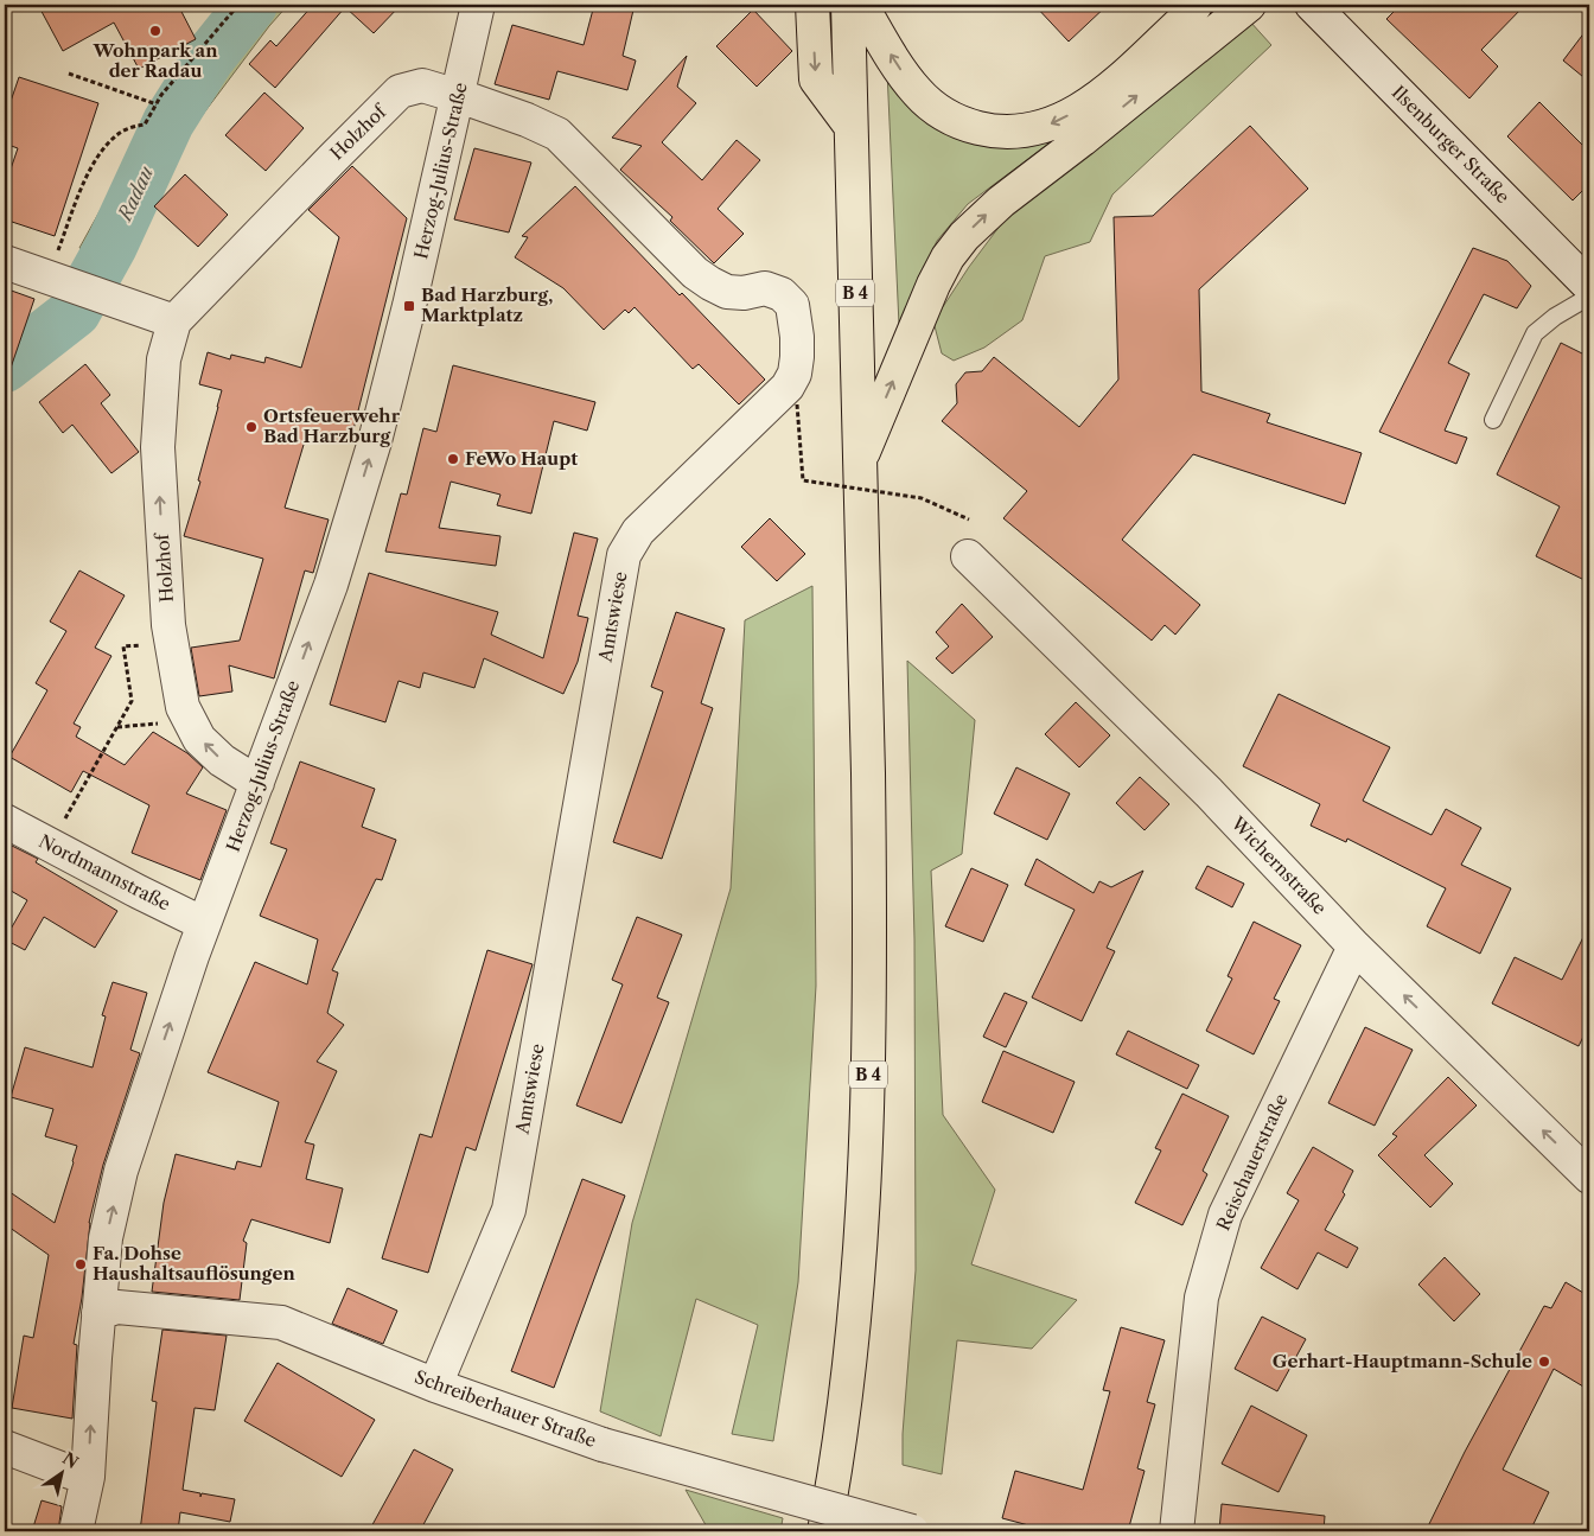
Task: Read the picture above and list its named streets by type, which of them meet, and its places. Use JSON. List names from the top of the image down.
{
  "streets": {
    "highway": ["B 4"],
    "street": [
      "Holzhof",
      "Ilsenburger Straße",
      "Herzog-Julius-Straße",
      "Amtswiese",
      "Wichernstraße",
      "Nordmannstraße",
      "Reischauerstraße",
      "Schreiberhauer Straße"
    ]
  },
  "crossings": [
    ["Holzhof", "Herzog-Julius-Straße"],
    ["Holzhof", "Amtswiese"],
    ["Herzog-Julius-Straße", "Amtswiese"],
    ["Herzog-Julius-Straße", "Nordmannstraße"],
    ["Herzog-Julius-Straße", "Schreiberhauer Straße"],
    ["Amtswiese", "Schreiberhauer Straße"],
    ["Wichernstraße", "Reischauerstraße"]
  ],
  "one_way": ["Holzhof", "Herzog-Julius-Straße", "Wichernstraße"],
  "water": ["Radau"],
  "places": {
    "other": [
      "Wohnpark an der Radau",
      "Ortsfeuerwehr Bad Harzburg",
      "FeWo Haupt",
      "Fa. Dohse Haushaltsauflösungen",
      "Gerhart-Hauptmann-Schule"
    ],
    "transit": ["Bad Harzburg, Marktplatz"]
  },
  "north": "top right"
}
